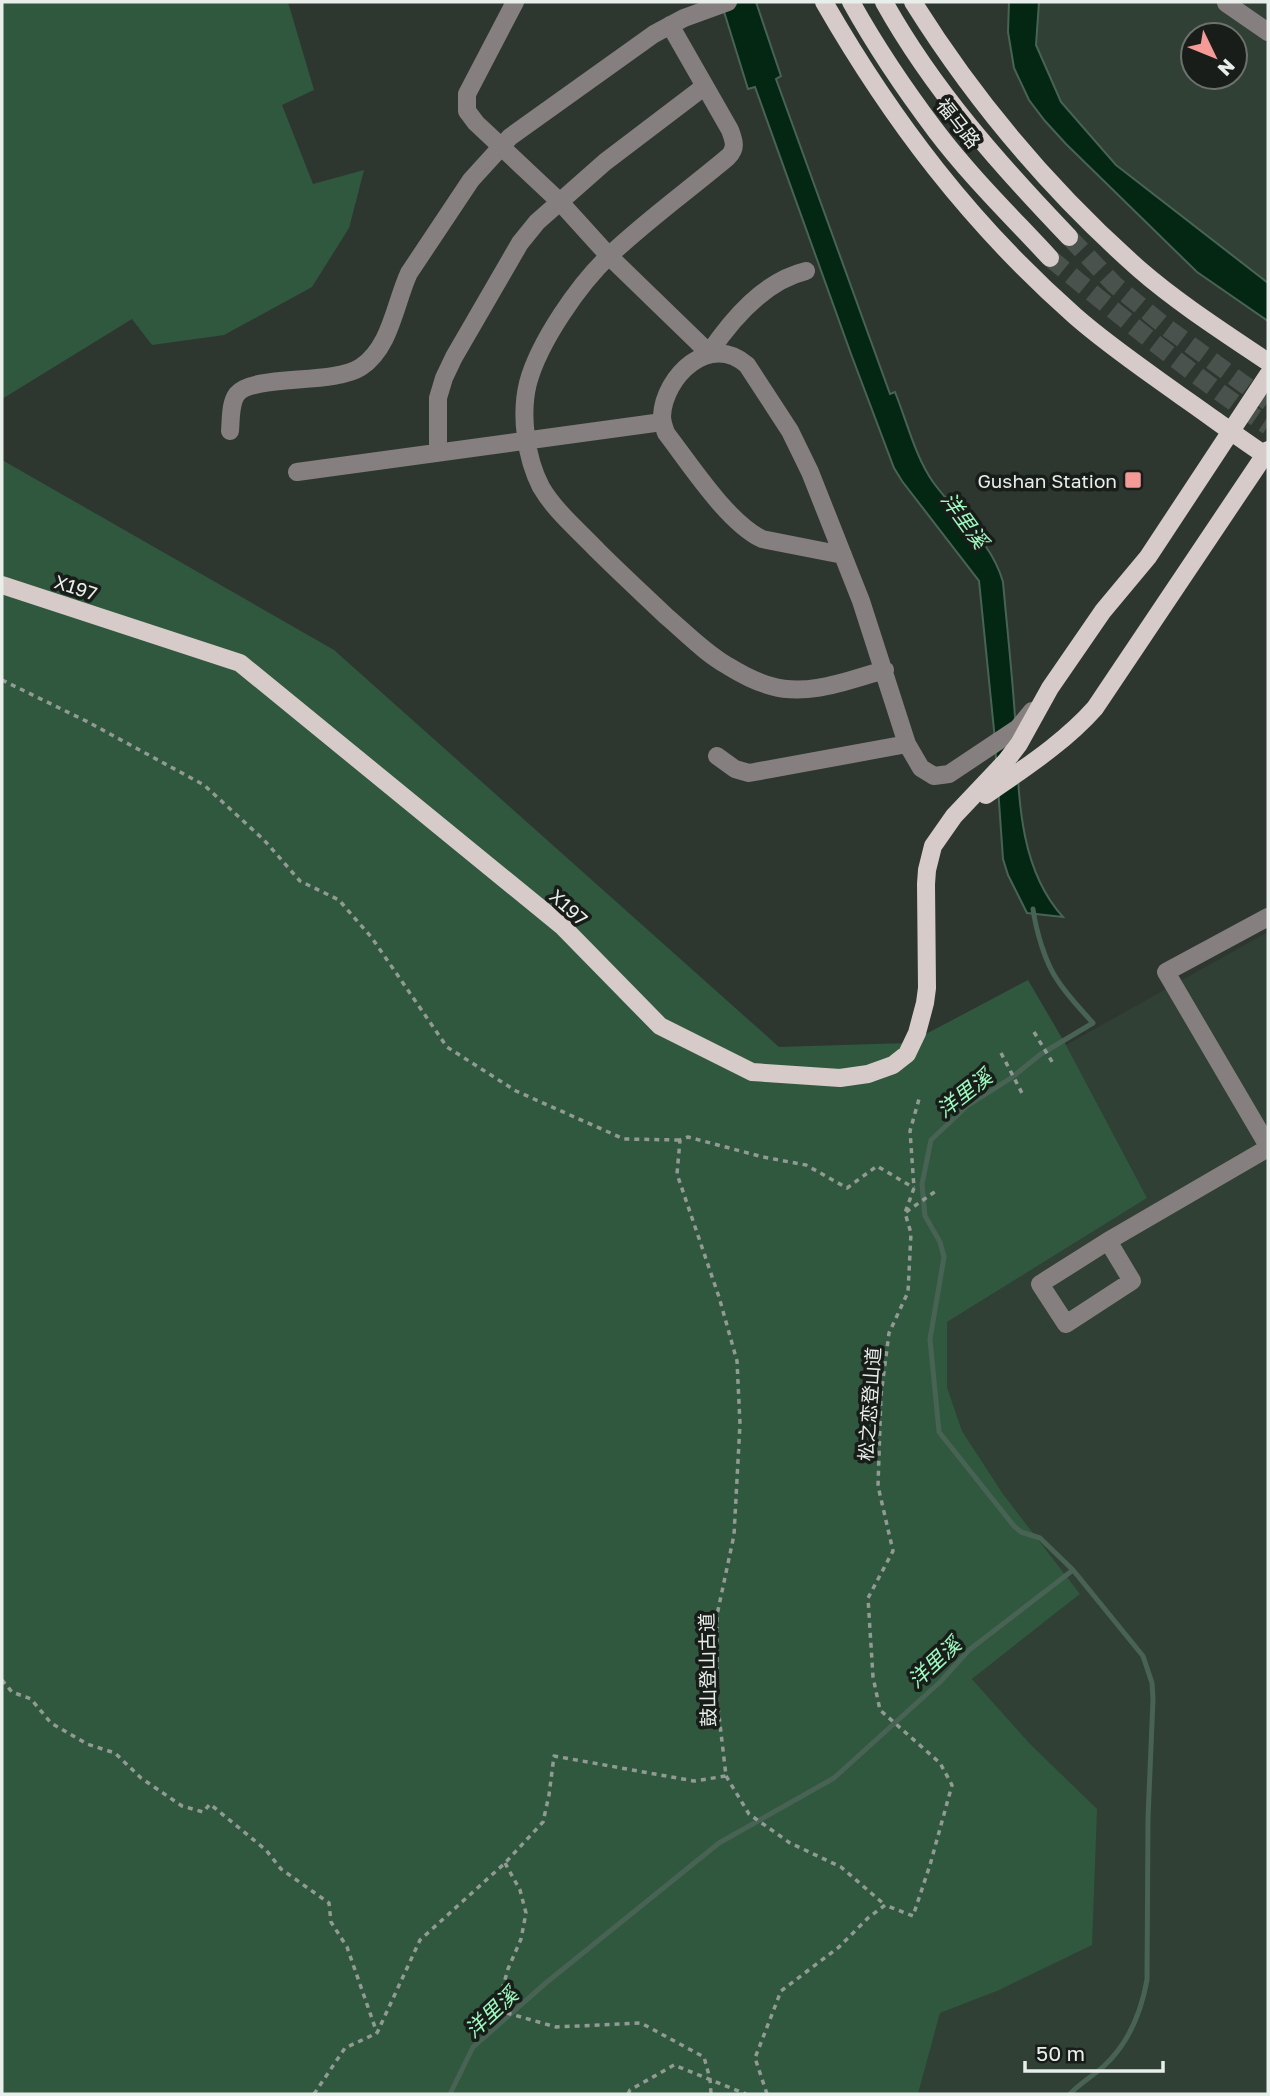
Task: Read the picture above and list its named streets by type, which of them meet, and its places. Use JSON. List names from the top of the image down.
{
  "streets": {
    "main road": ["福马路", "X197"],
    "path": ["松之恋登山道", "鼓山登山古道"]
  },
  "water": ["洋里溪"],
  "places": {
    "transit": ["Gushan Station"]
  },
  "scale_bar": "50 m",
  "north": "bottom right"
}
